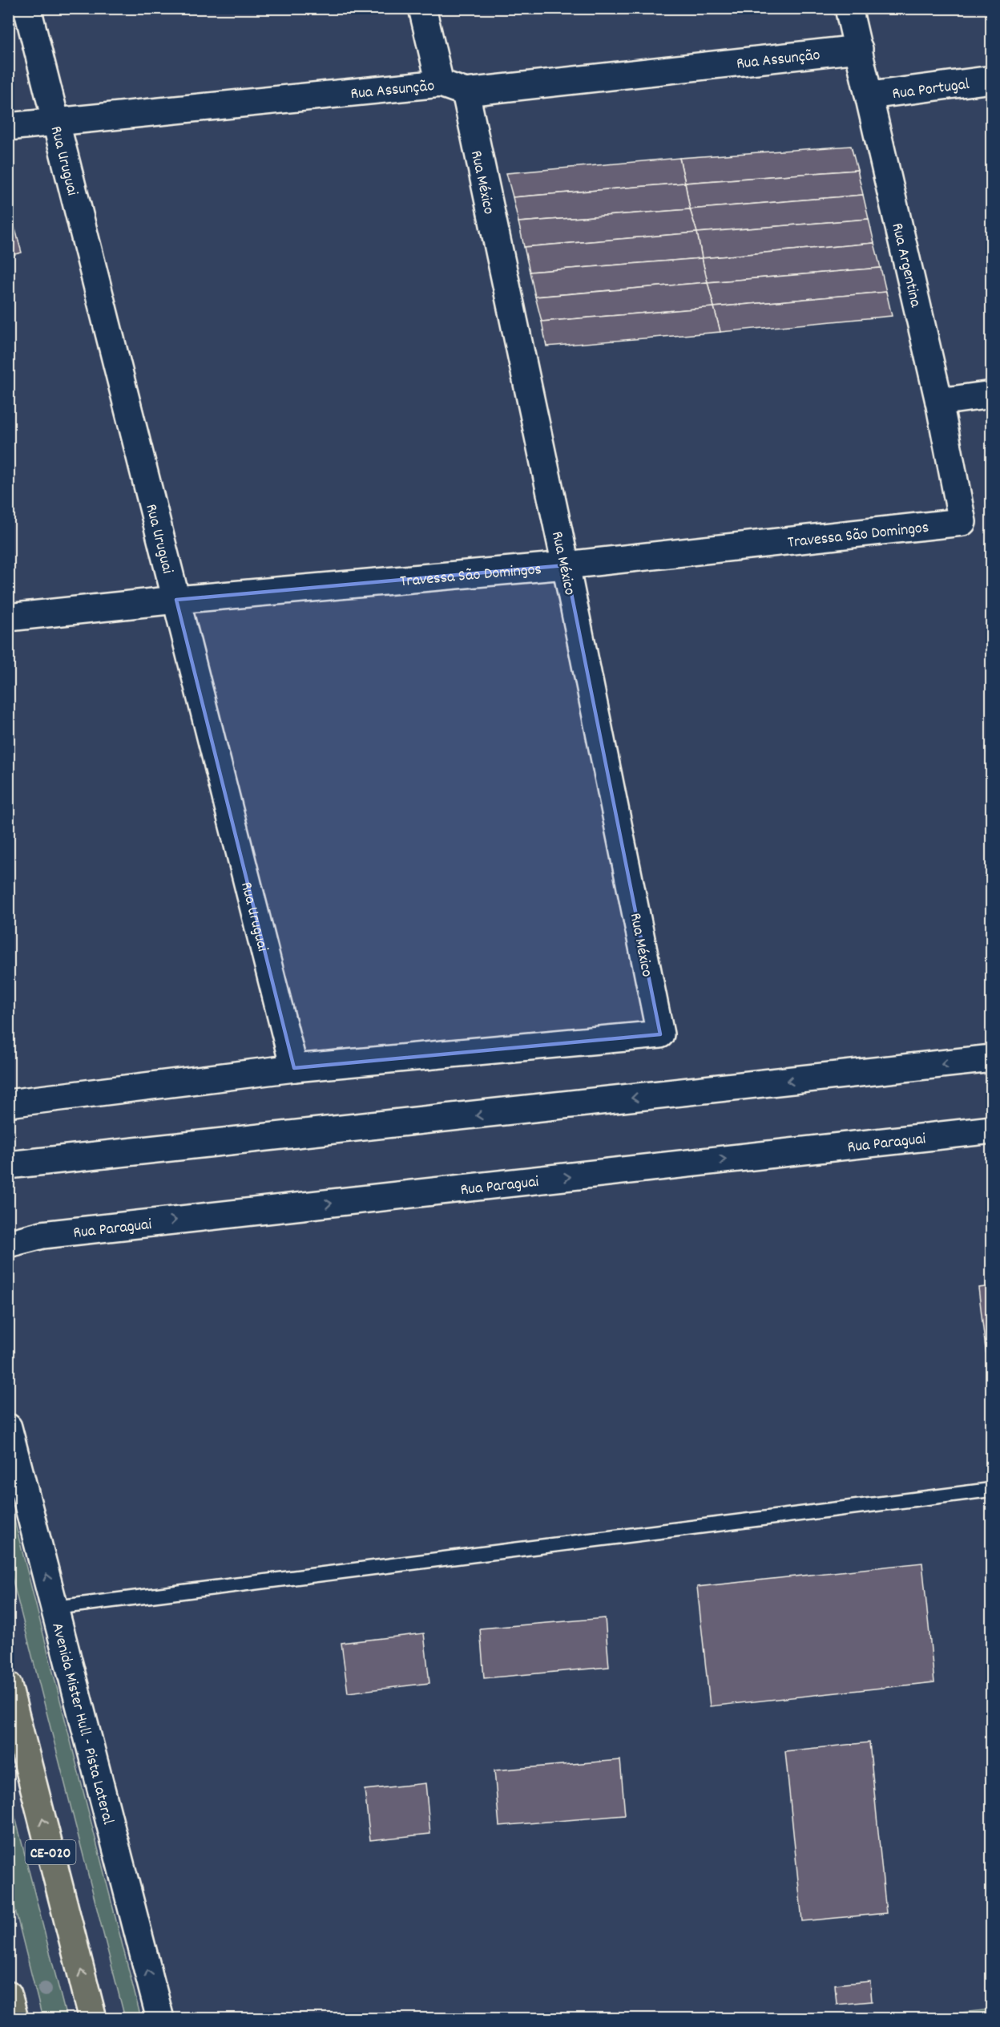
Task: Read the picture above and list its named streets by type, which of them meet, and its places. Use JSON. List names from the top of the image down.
{
  "streets": {
    "highway": ["CE-020"],
    "street": [
      "Rua Assunção",
      "Rua Portugal",
      "Rua Uruguai",
      "Rua México",
      "Rua Argentina",
      "Travessa São Domingos",
      "Rua Paraguai",
      "Avenida Mister Hull - Pista Lateral"
    ]
  },
  "crossings": [
    ["Rua Assunção", "Rua Uruguai"],
    ["Rua Assunção", "Rua México"],
    ["Rua Assunção", "Rua Argentina"],
    ["Rua Portugal", "Rua Argentina"],
    ["Rua Uruguai", "Rua México"],
    ["Rua Uruguai", "Travessa São Domingos"],
    ["Rua México", "Travessa São Domingos"],
    ["Rua Argentina", "Travessa São Domingos"]
  ],
  "one_way": ["Avenida Mister Hull - Pista Lateral"]
}
